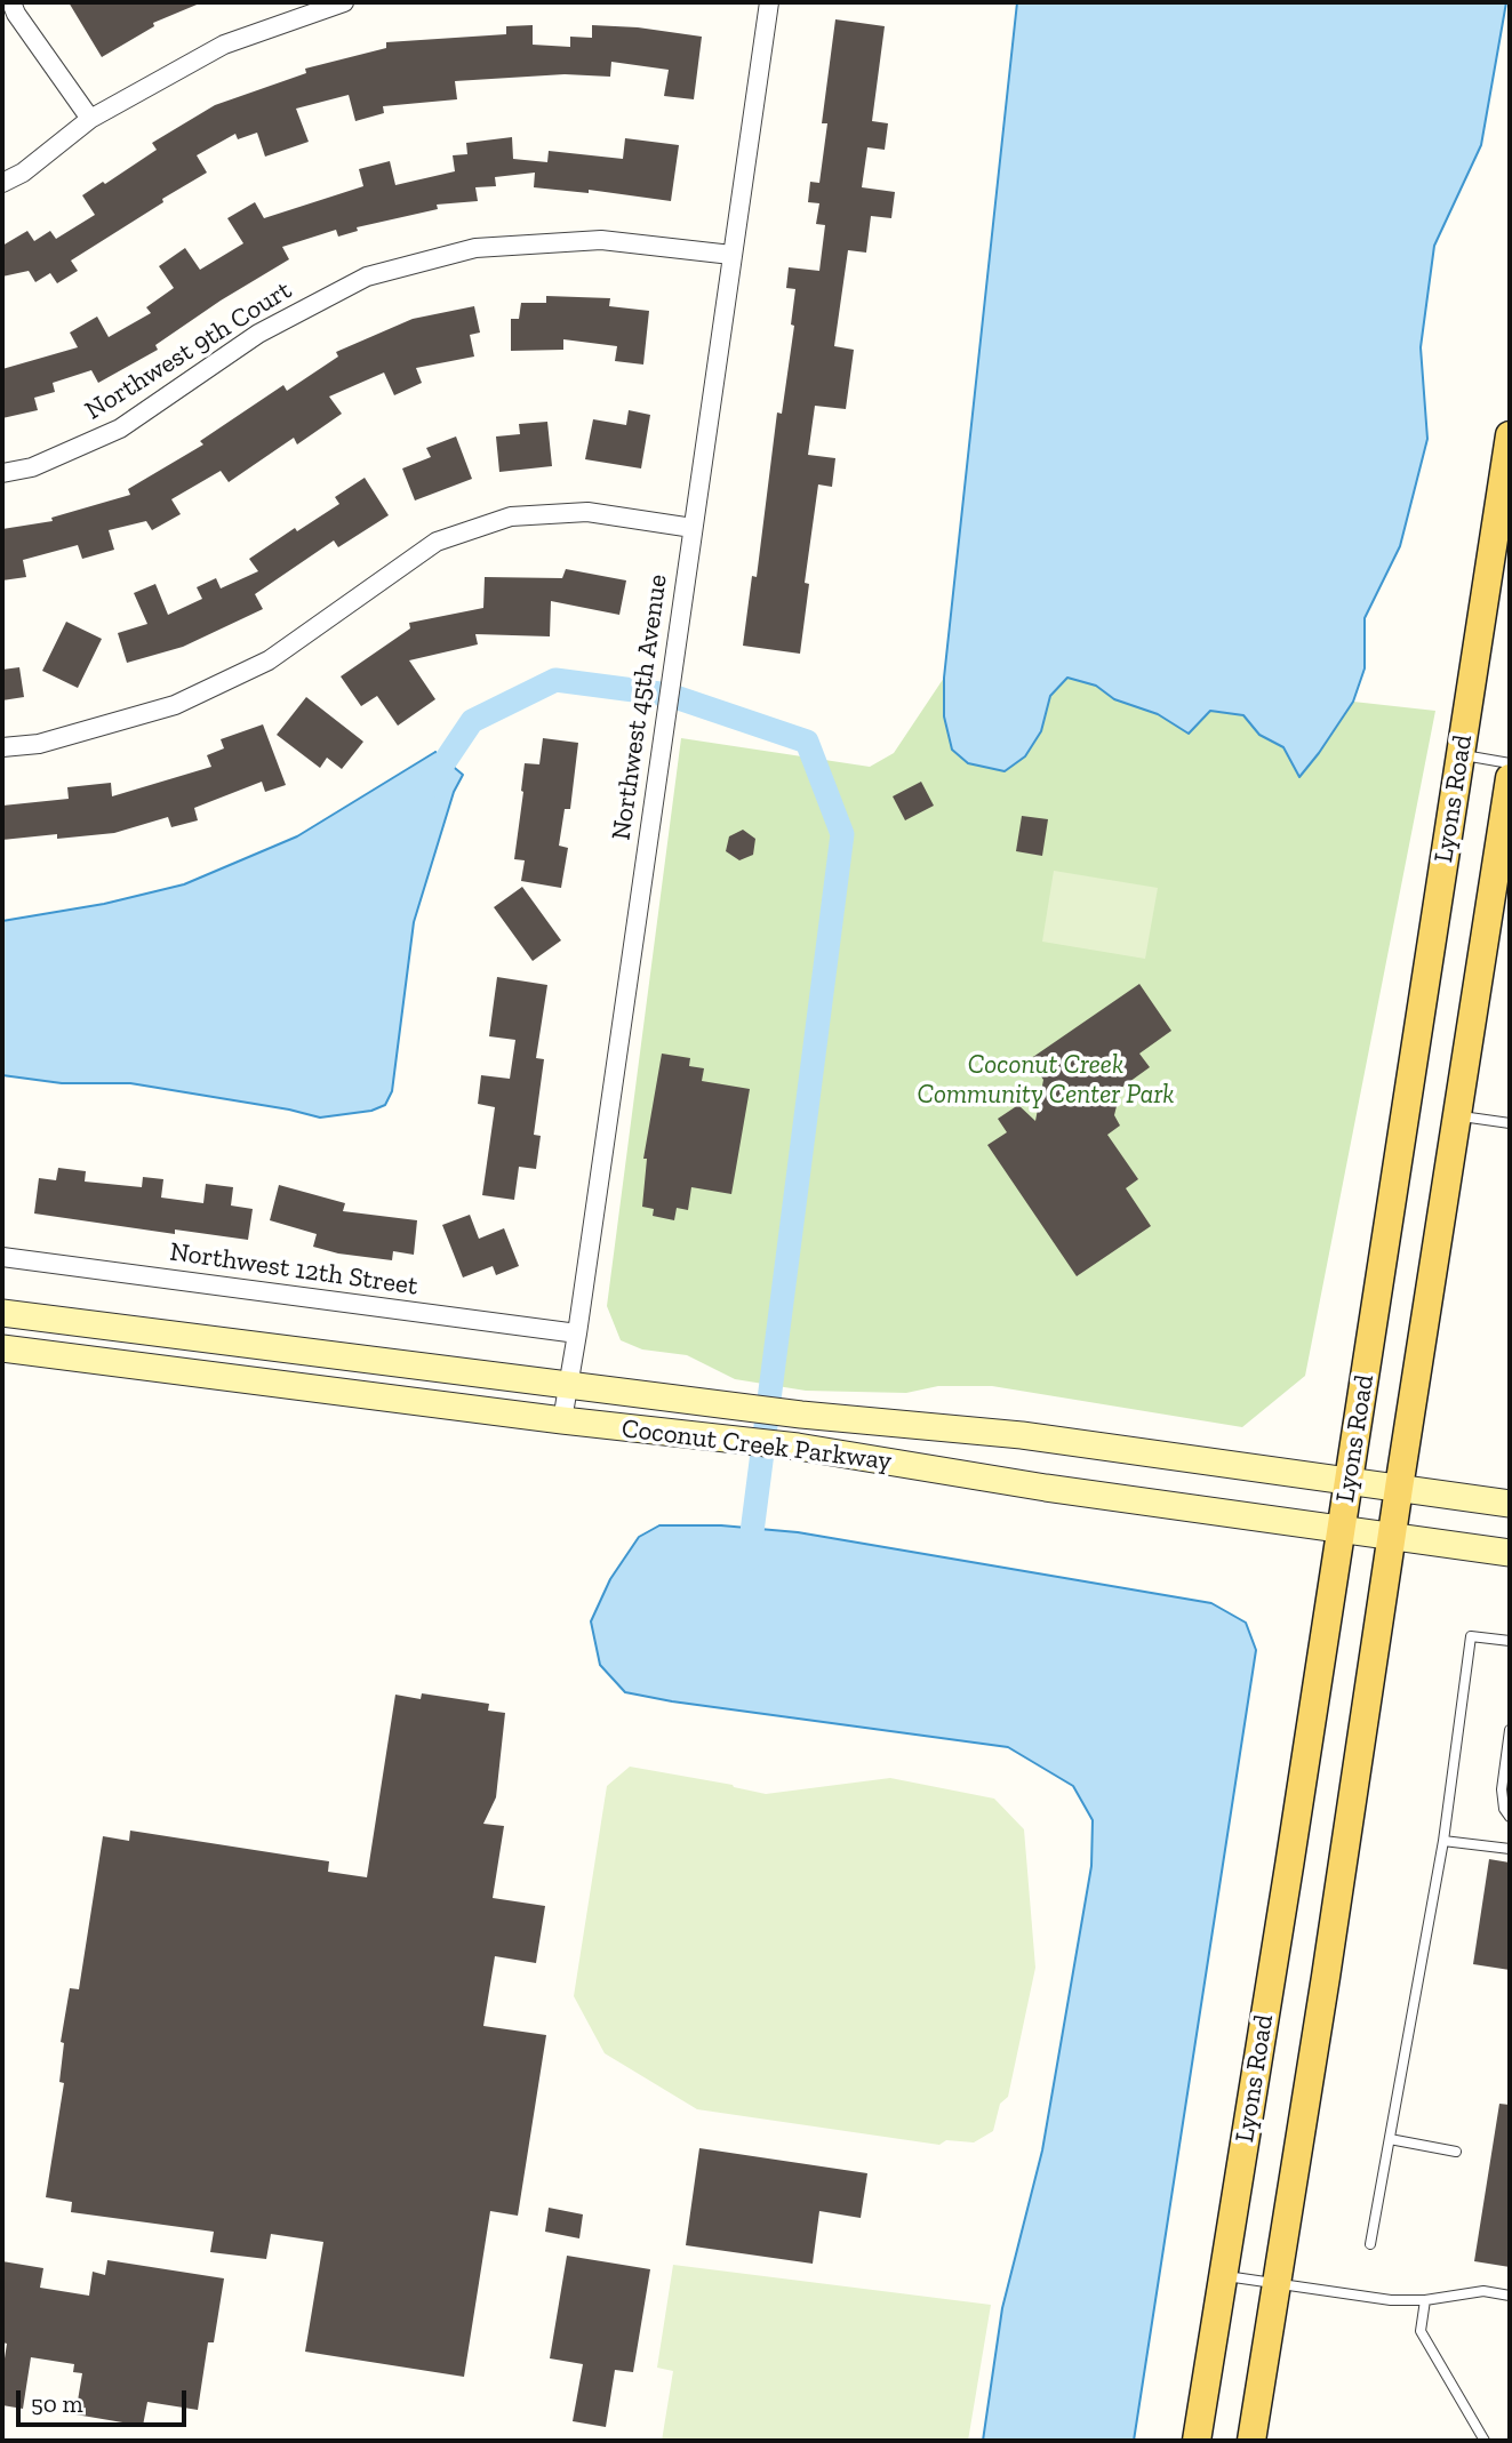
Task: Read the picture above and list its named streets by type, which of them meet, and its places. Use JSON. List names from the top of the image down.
{
  "streets": {
    "main road": ["Lyons Road", "Coconut Creek Parkway"],
    "street": ["Northwest 9th Court", "Northwest 45th Avenue", "Northwest 12th Street"]
  },
  "crossings": [
    ["Northwest 9th Court", "Northwest 45th Avenue"],
    ["Northwest 45th Avenue", "Northwest 12th Street"],
    ["Northwest 45th Avenue", "Coconut Creek Parkway"],
    ["Lyons Road", "Coconut Creek Parkway"]
  ],
  "parks": ["Coconut Creek Community Center Park"],
  "scale_bar": "50 m"
}
